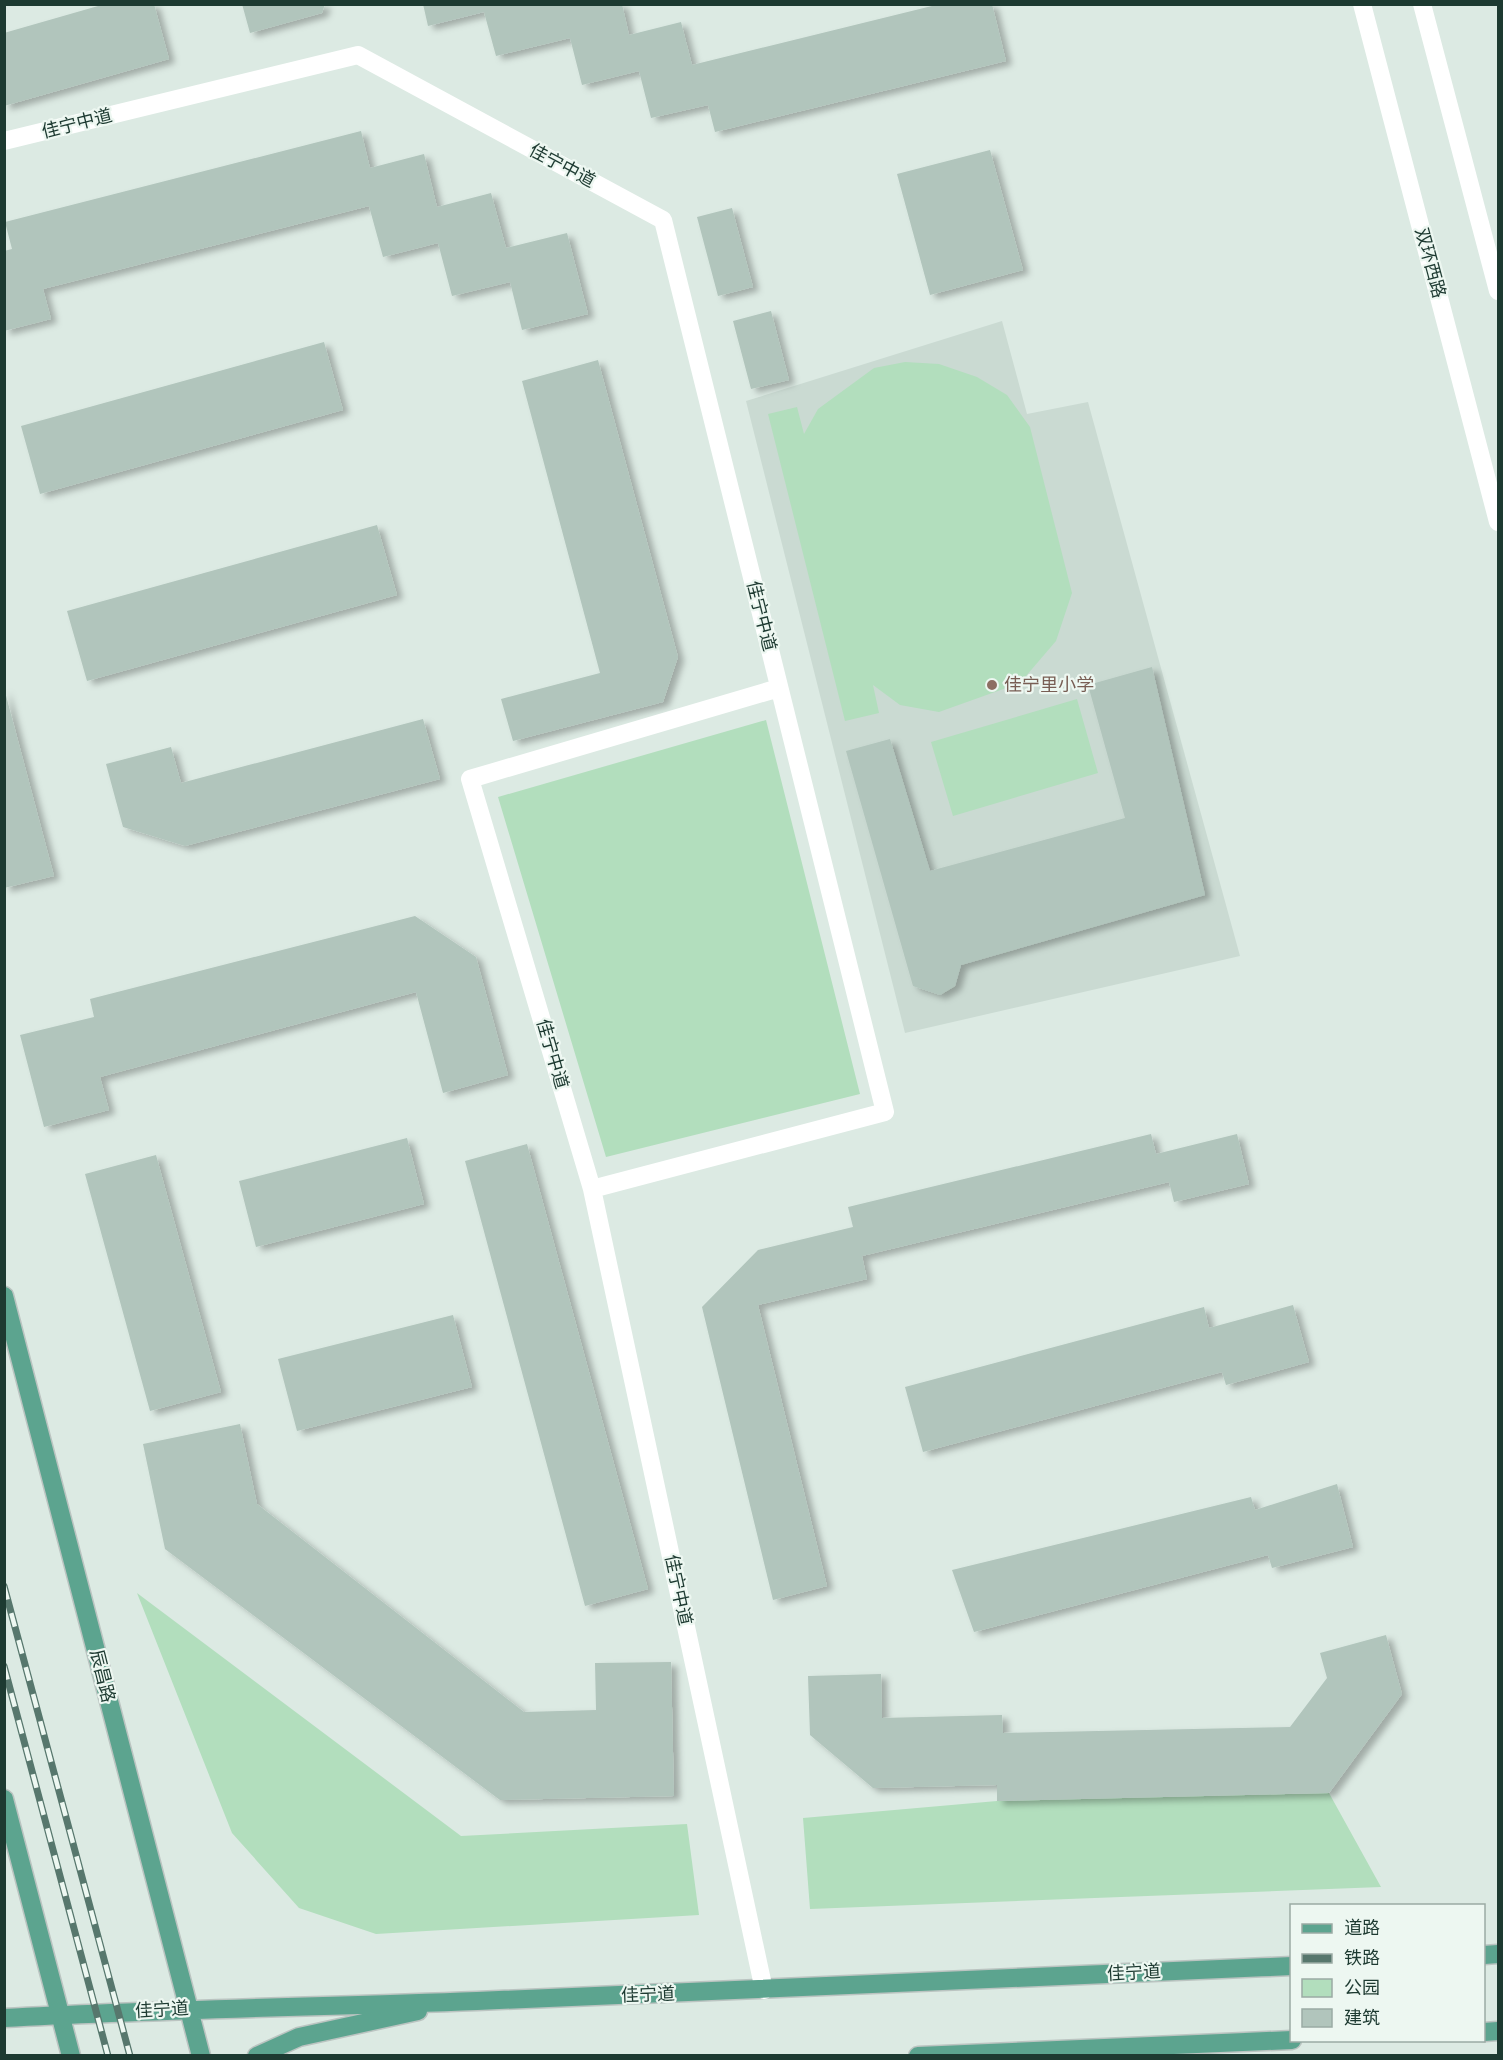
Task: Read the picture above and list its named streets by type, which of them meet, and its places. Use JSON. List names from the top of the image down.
{
  "streets": {
    "main road": ["辰昌路", "佳宁道"],
    "street": ["佳宁中道", "双环西路"]
  },
  "crossings": [
    ["佳宁中道", "佳宁道"],
    ["辰昌路", "佳宁道"]
  ],
  "places": ["佳宁里小学"],
  "legend": [
    "道路",
    "铁路",
    "公园",
    "建筑"
  ]
}
